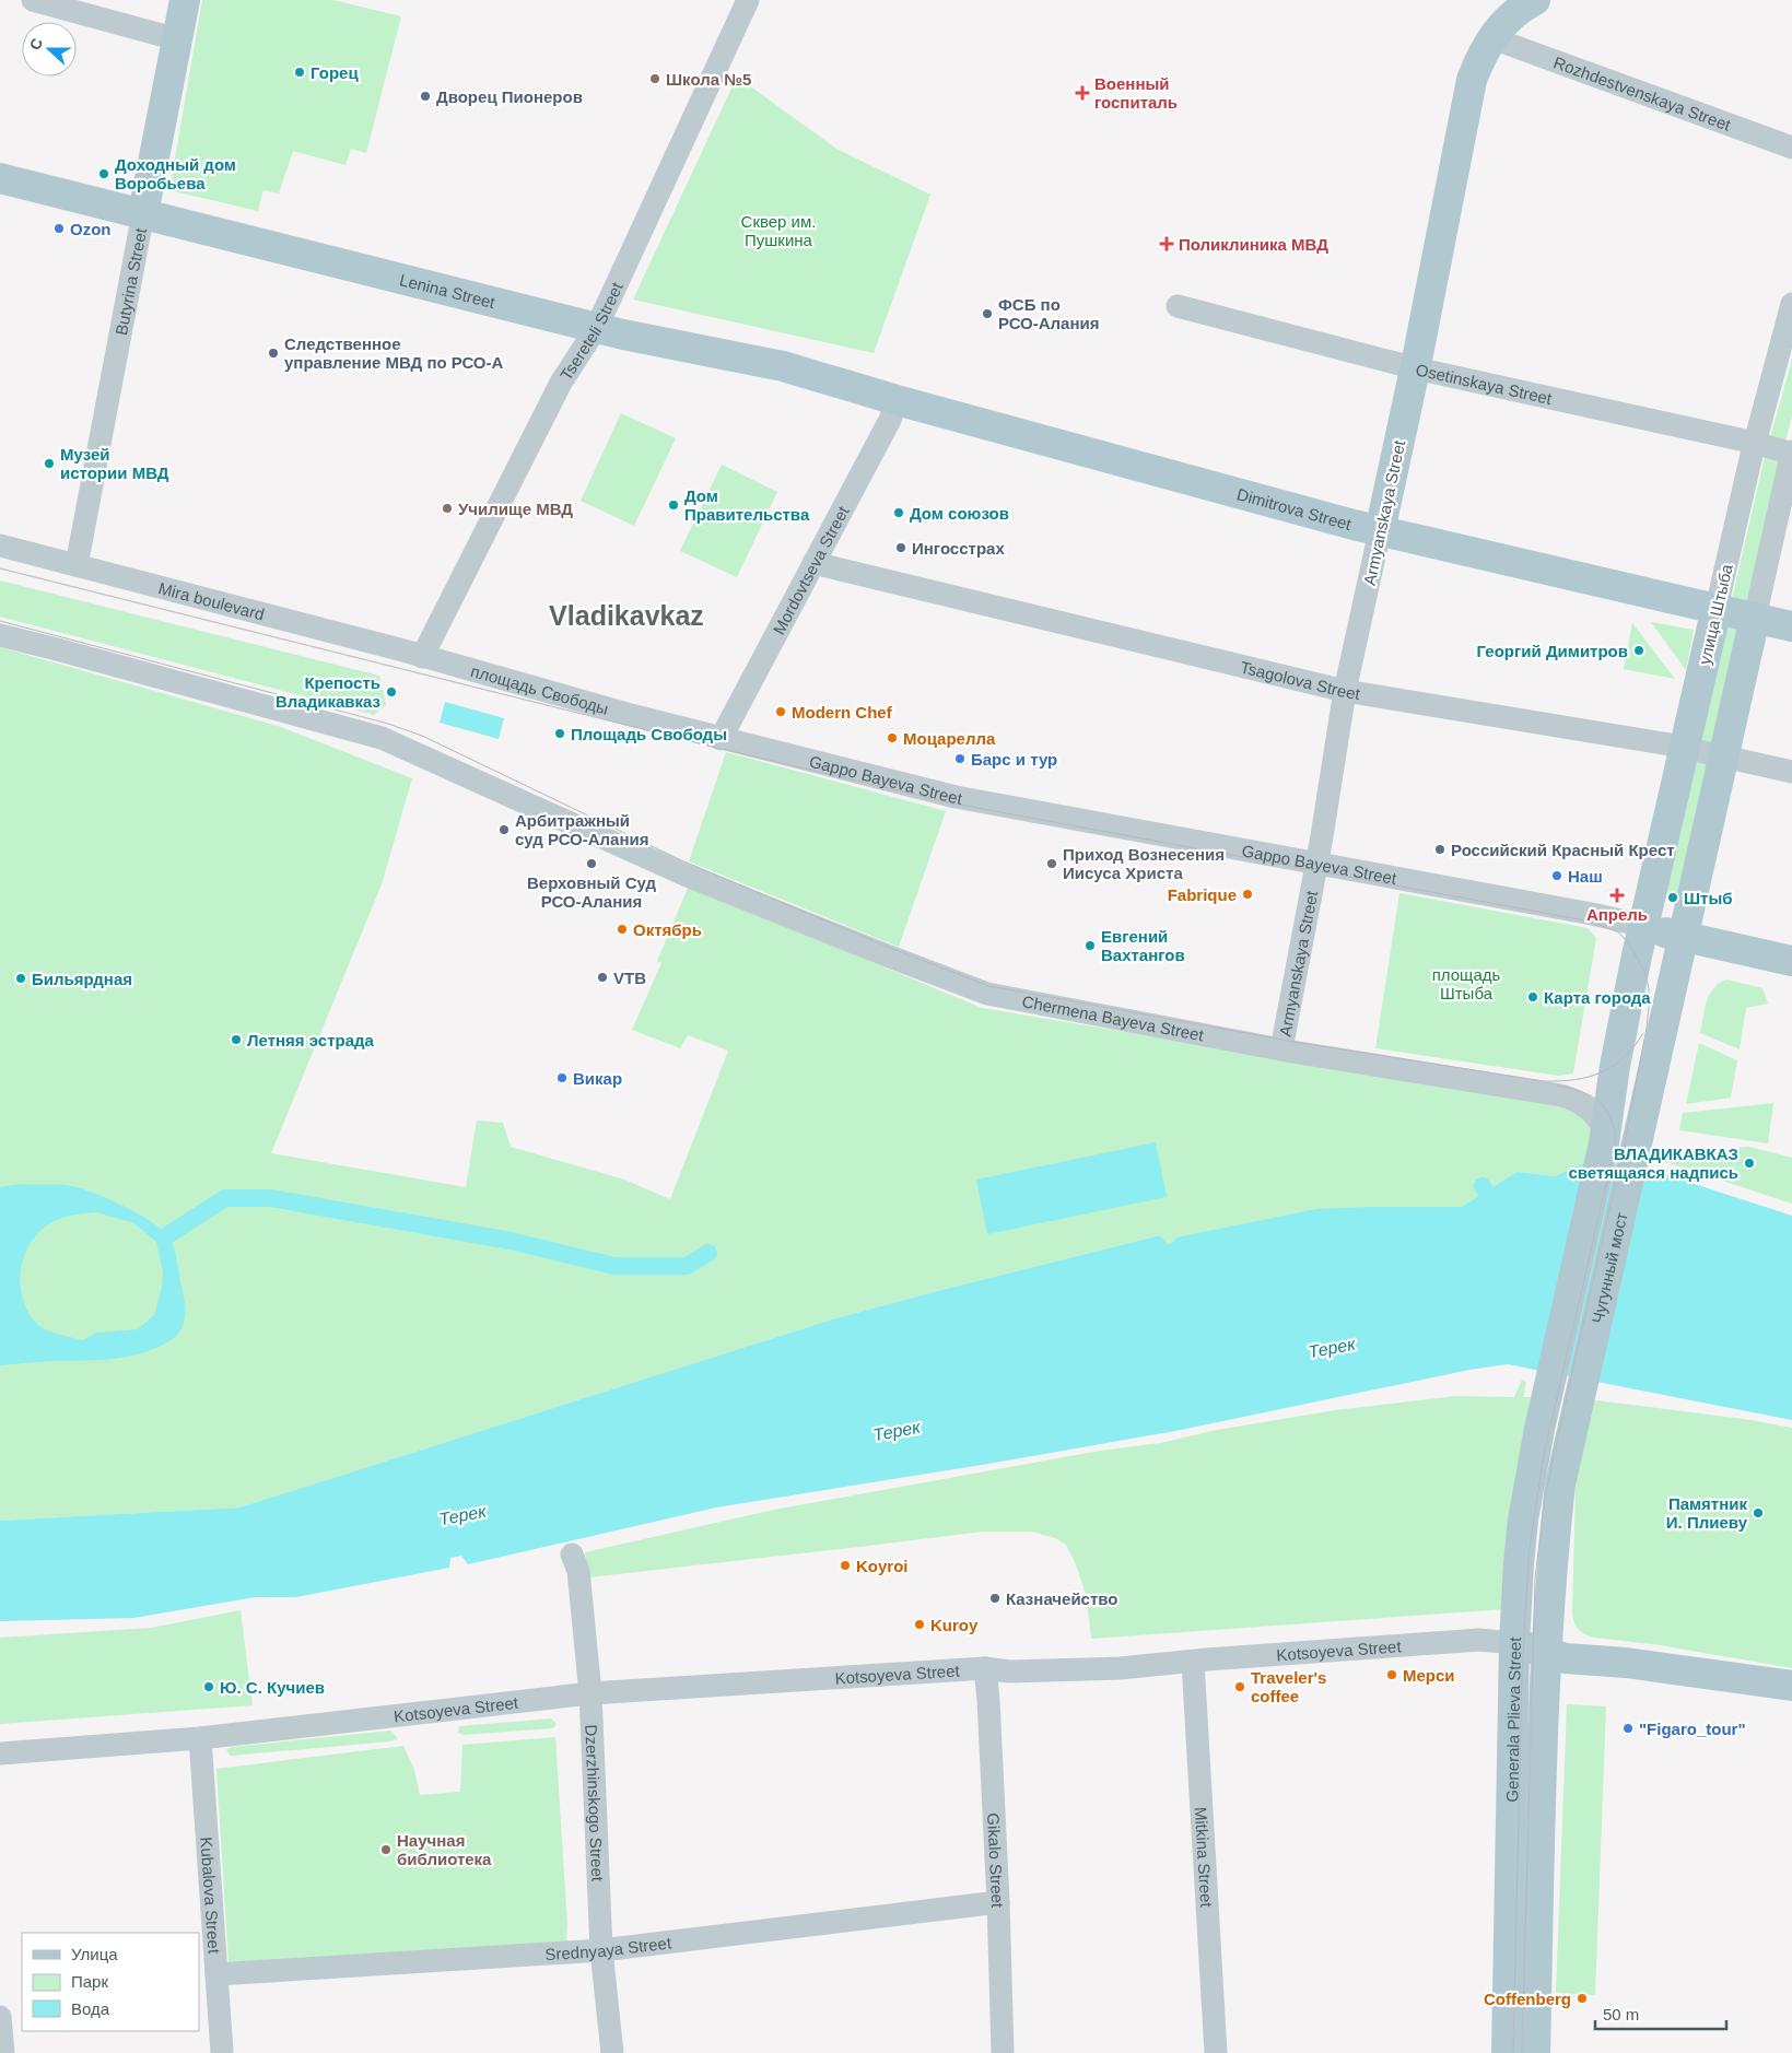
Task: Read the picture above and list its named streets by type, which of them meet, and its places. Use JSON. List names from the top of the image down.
{
  "streets": {
    "main road": [
      "Butyrina Street",
      "Lenina Street",
      "Dimitrova Street",
      "Armyanskaya Street",
      "улица Штыба",
      "Gappo Bayeva Street",
      "Чугунный мост",
      "Kotsoyeva Street",
      "Generala Plieva Street"
    ],
    "street": [
      "Rozhdestvenskaya Street",
      "Tsereteli Street",
      "Osetinskaya Street",
      "Mordovtseva Street",
      "Mira boulevard",
      "Tsagolova Street",
      "площадь Свободы",
      "Chermena Bayeva Street",
      "Dzerzhinskogo Street",
      "Mitkina Street",
      "Gikalo Street",
      "Kubalova Street",
      "Srednyaya Street"
    ]
  },
  "crossings": [
    ["Rozhdestvenskaya Street", "Armyanskaya Street"],
    ["Butyrina Street", "Lenina Street"],
    ["Butyrina Street", "Mira boulevard"],
    ["Lenina Street", "Tsereteli Street"],
    ["Lenina Street", "Dimitrova Street"],
    ["Lenina Street", "Mordovtseva Street"],
    ["Tsereteli Street", "Mira boulevard"],
    ["Tsereteli Street", "площадь Свободы"],
    ["Osetinskaya Street", "Armyanskaya Street"],
    ["Osetinskaya Street", "улица Штыба"],
    ["Dimitrova Street", "Armyanskaya Street"],
    ["Dimitrova Street", "Mordovtseva Street"],
    ["Dimitrova Street", "улица Штыба"],
    ["Armyanskaya Street", "Tsagolova Street"],
    ["Armyanskaya Street", "Gappo Bayeva Street"],
    ["Armyanskaya Street", "Chermena Bayeva Street"],
    ["Mordovtseva Street", "Tsagolova Street"],
    ["Mordovtseva Street", "площадь Свободы"],
    ["Mordovtseva Street", "Gappo Bayeva Street"],
    ["Mira boulevard", "площадь Свободы"],
    ["улица Штыба", "Tsagolova Street"],
    ["улица Штыба", "Gappo Bayeva Street"],
    ["улица Штыба", "Чугунный мост"],
    ["площадь Свободы", "Gappo Bayeva Street"],
    ["Gappo Bayeva Street", "Чугунный мост"],
    ["Chermena Bayeva Street", "Чугунный мост"],
    ["Чугунный мост", "Generala Plieva Street"],
    ["Kotsoyeva Street", "Generala Plieva Street"],
    ["Kotsoyeva Street", "Dzerzhinskogo Street"],
    ["Kotsoyeva Street", "Mitkina Street"],
    ["Kotsoyeva Street", "Gikalo Street"],
    ["Kotsoyeva Street", "Kubalova Street"],
    ["Dzerzhinskogo Street", "Srednyaya Street"],
    ["Gikalo Street", "Srednyaya Street"],
    ["Kubalova Street", "Srednyaya Street"]
  ],
  "districts": ["Vladikavkaz"],
  "water": ["Терек"],
  "parks": ["Сквер им. Пушкина", "площадь Штыба"],
  "places": {
    "other": [
      "Горец",
      "Школа №5",
      "Дворец Пионеров",
      "Доходный дом Воробьева",
      "Ozon",
      "ФСБ по РСО-Алания",
      "Следственное управление МВД по РСО-А",
      "Музей истории МВД",
      "Дом Правительства",
      "Училище МВД",
      "Дом союзов",
      "Ингосстрах",
      "Георгий Димитров",
      "Крепость Владикавказ",
      "Modern Chef",
      "Площадь Свободы",
      "Моцарелла",
      "Барс и тур",
      "Арбитражный суд РСО-Алания",
      "Российский Красный Крест",
      "Верховный Суд РСО-Алания",
      "Приход Вознесения Иисуса Христа",
      "Наш",
      "Fabrique",
      "Штыб",
      "Октябрь",
      "Евгений Вахтангов",
      "VTB",
      "Бильярдная",
      "Карта города",
      "Летняя эстрада",
      "Викар",
      "ВЛАДИКАВКАЗ светящаяся надпись",
      "Памятник И. Плиеву",
      "Koyroi",
      "Казначейство",
      "Kuroy",
      "Мерси",
      "Ю. С. Кучиев",
      "Traveler's coffee",
      "\"Figaro_tour\"",
      "Научная библиотека",
      "Coffenberg"
    ],
    "health": ["Военный госпиталь", "Поликлиника МВД", "Апрель"]
  },
  "legend": ["Улица", "Парк", "Вода"],
  "scale_bar": "50 m",
  "north": "left"
}
